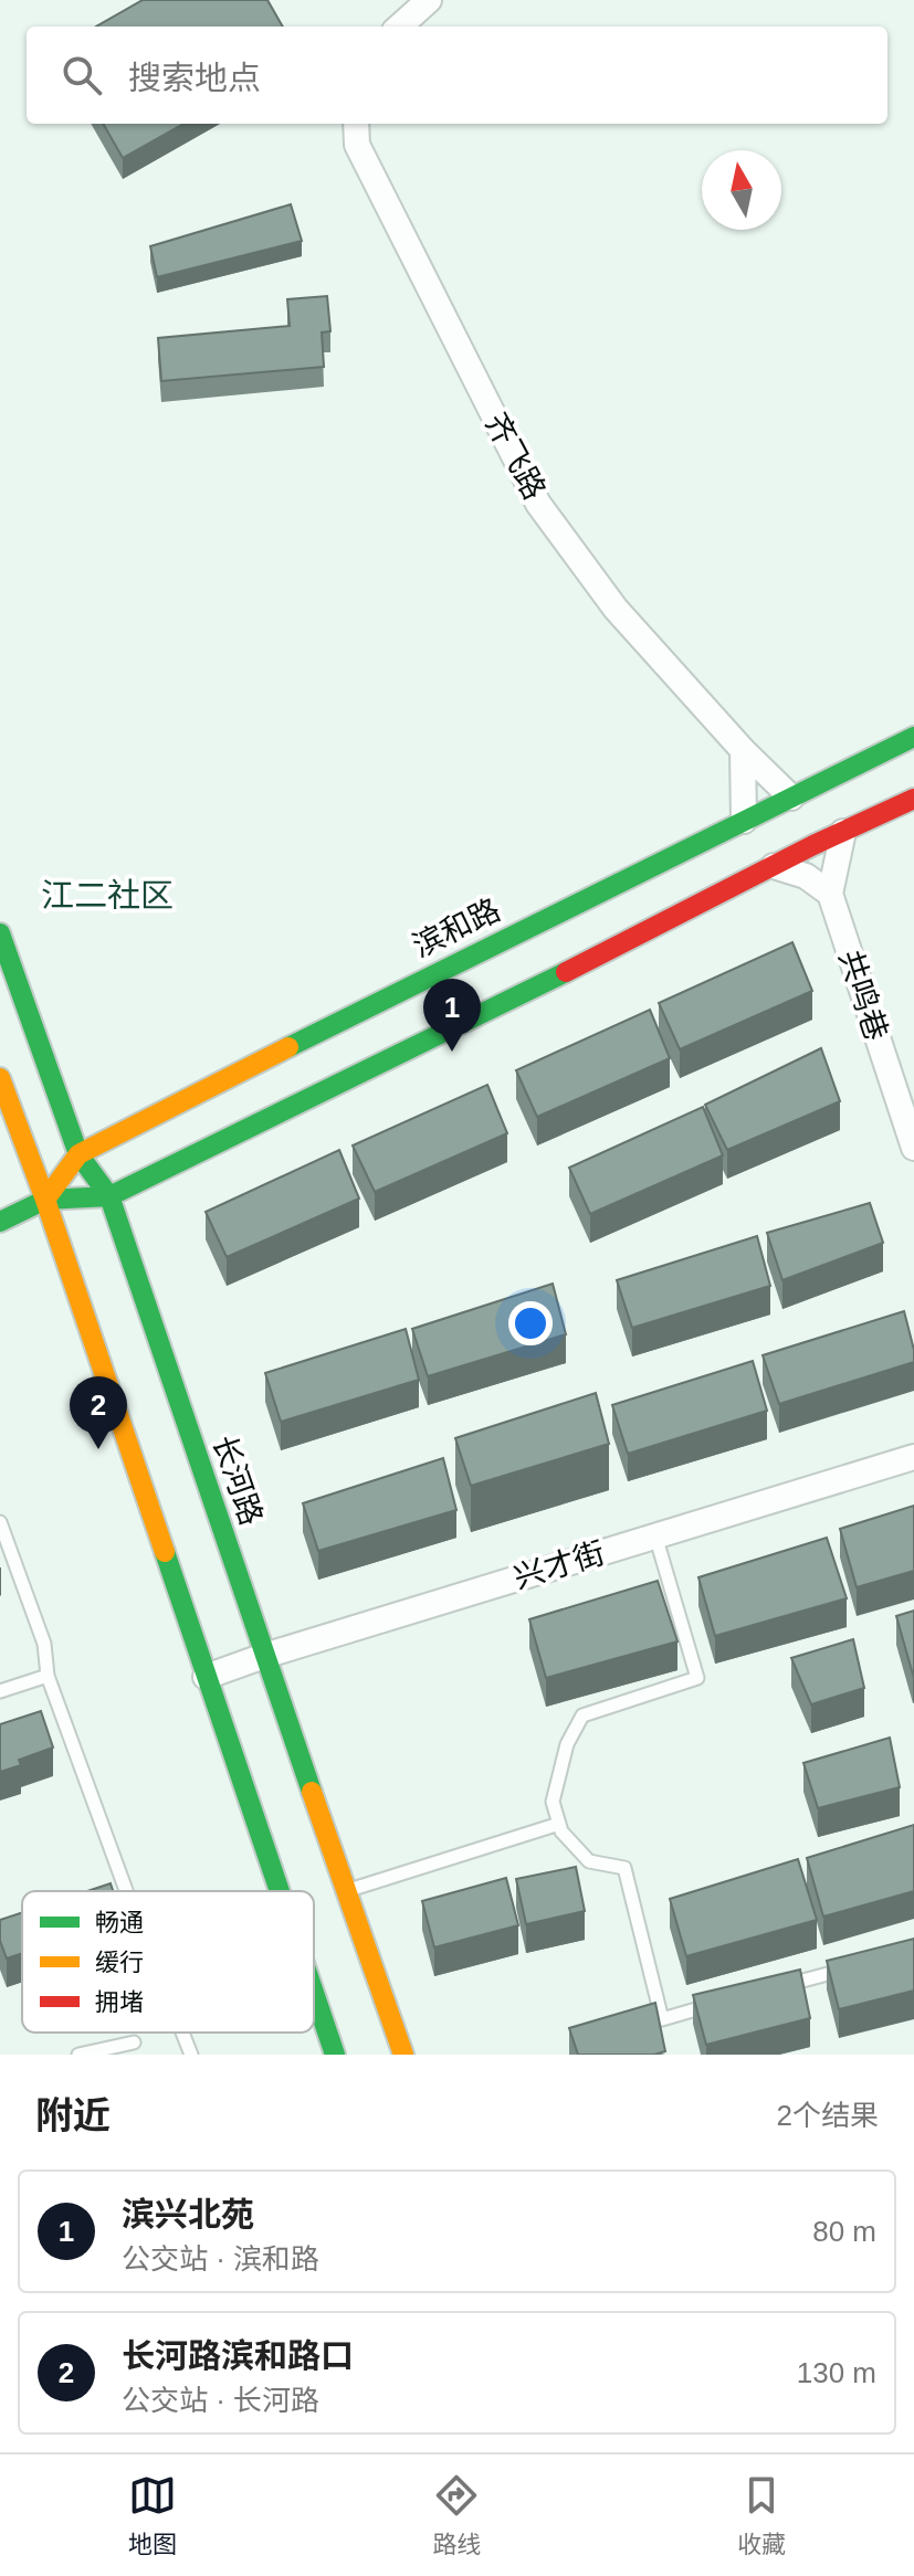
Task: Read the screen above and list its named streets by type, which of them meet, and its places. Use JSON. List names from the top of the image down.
{
  "streets": {
    "main road": ["滨和路", "长河路"],
    "street": ["齐飞路", "共鸣巷", "兴才街"]
  },
  "crossings": [
    ["齐飞路", "滨和路"],
    ["滨和路", "长河路"],
    ["长河路", "兴才街"]
  ],
  "districts": ["江二社区"],
  "legend": ["畅通", "缓行", "拥堵"],
  "north": "top",
  "page": {
    "search": "搜索地点",
    "pins": ["1", "2"],
    "heading": ["附近", "2个结果"],
    "list": [
      {
        "mark": "1",
        "name": "滨兴北苑",
        "note": "公交站 · 滨和路",
        "value": "80 m"
      },
      {
        "mark": "2",
        "name": "长河路滨和路口",
        "note": "公交站 · 长河路",
        "value": "130 m"
      }
    ],
    "nav": ["地图", "路线", "收藏"]
  }
}
